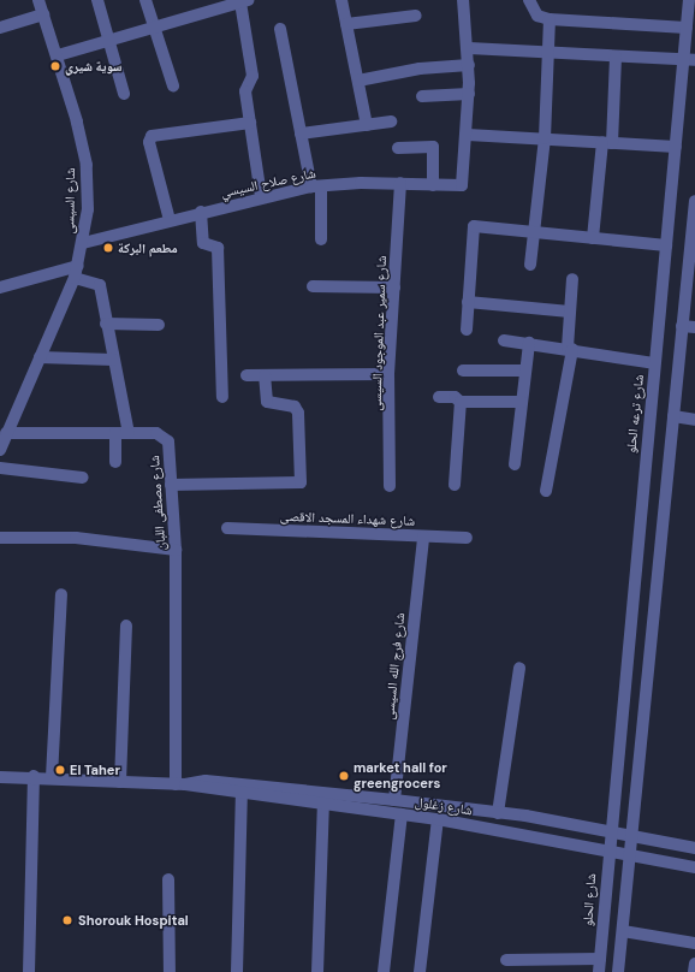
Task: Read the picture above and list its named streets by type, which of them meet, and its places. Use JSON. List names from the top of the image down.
{
  "streets": {
    "street": [
      "شارع صلاح السيسي",
      "شارع السيسى",
      "شارع سمير عبد الموجود السيسى",
      "شارع ترعه الحلو",
      "شارع مصطفى اللبان",
      "شارع شهداء المسجد الاقصى",
      "شارع فرج الله السيسى",
      "شارع زغلول",
      "شارع الحلو"
    ]
  },
  "crossings": [
    ["شارع صلاح السيسي", "شارع السيسى"],
    ["شارع صلاح السيسي", "شارع سمير عبد الموجود السيسى"],
    ["شارع ترعه الحلو", "شارع زغلول"],
    ["شارع ترعه الحلو", "شارع الحلو"],
    ["شارع مصطفى اللبان", "شارع زغلول"],
    ["شارع شهداء المسجد الاقصى", "شارع فرج الله السيسى"],
    ["شارع فرج الله السيسى", "شارع زغلول"],
    ["شارع زغلول", "شارع الحلو"]
  ],
  "places": [
    "سوية شيري",
    "مطعم البركة",
    "El Taher",
    "market hall for greengrocers",
    "Shorouk Hospital"
  ]
}
